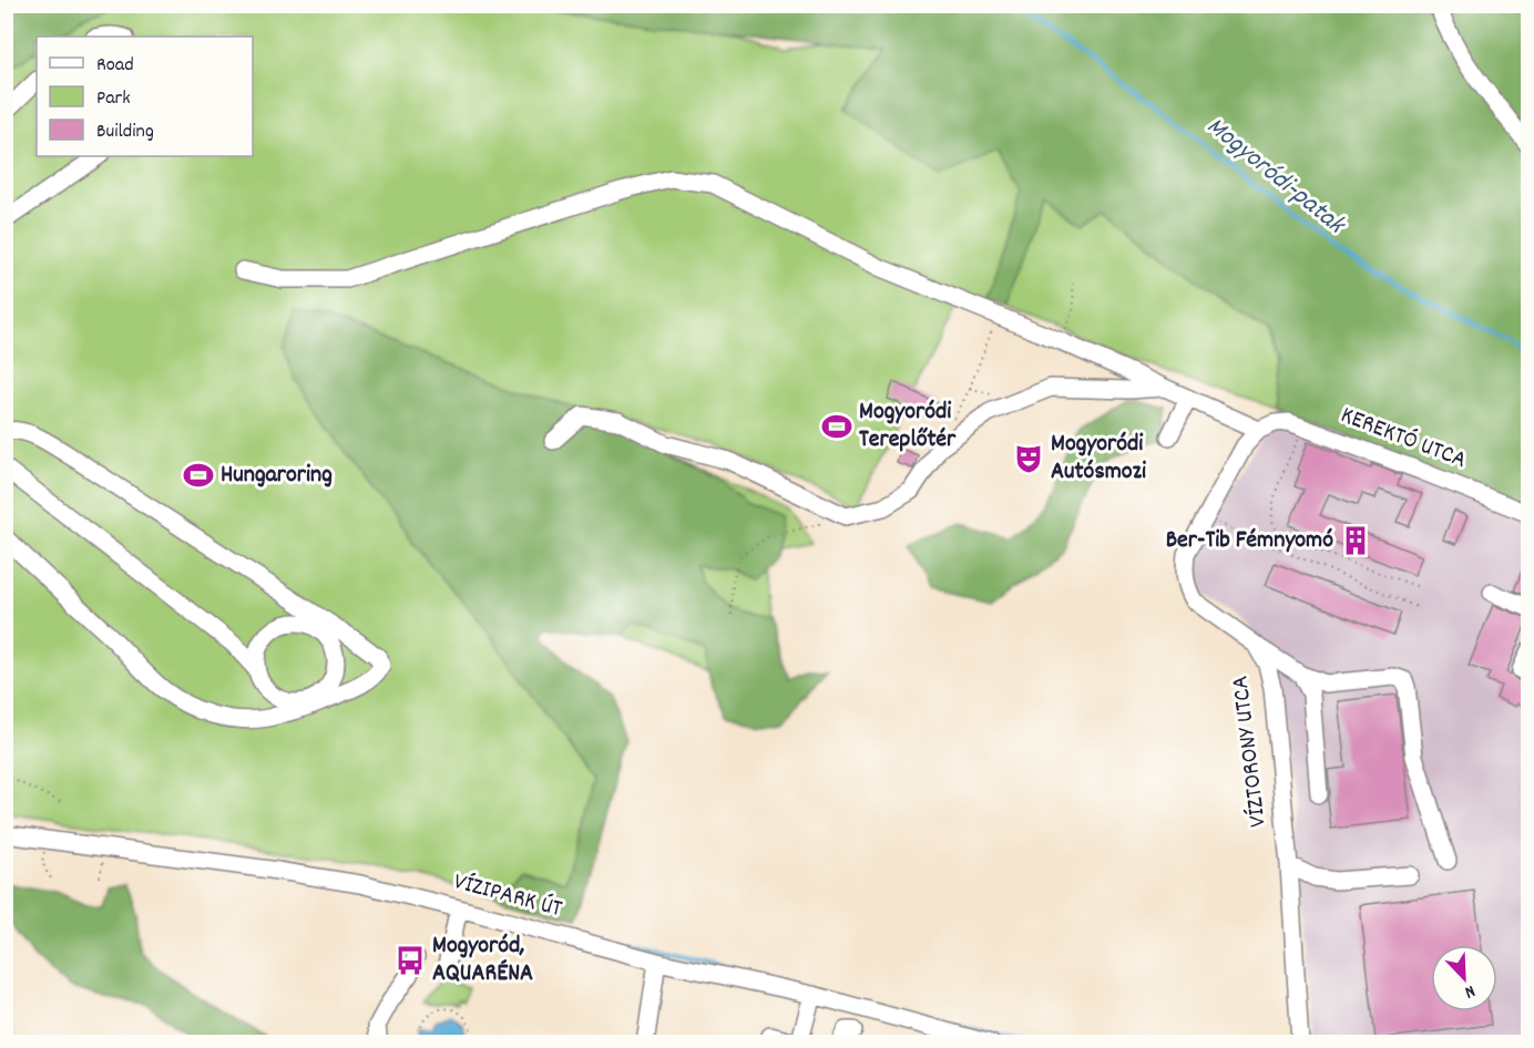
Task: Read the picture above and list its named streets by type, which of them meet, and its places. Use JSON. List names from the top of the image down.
{
  "streets": {
    "street": ["KEREKTÓ UTCA", "VÍZTORONY UTCA", "VÍZIPARK ÚT"]
  },
  "crossings": [
    ["KEREKTÓ UTCA", "VÍZTORONY UTCA"]
  ],
  "water": ["Mogyoródi-patak"],
  "places": {
    "sports": ["Mogyoródi Tereplőtér", "Hungaroring"],
    "theatre": ["Mogyoródi Autósmozi"],
    "building": ["Ber-Tib Fémnyomó"],
    "bus stop": ["Mogyoród, AQUARÉNA"]
  },
  "legend": ["Road", "Park", "Building"],
  "north": "bottom right"
}
